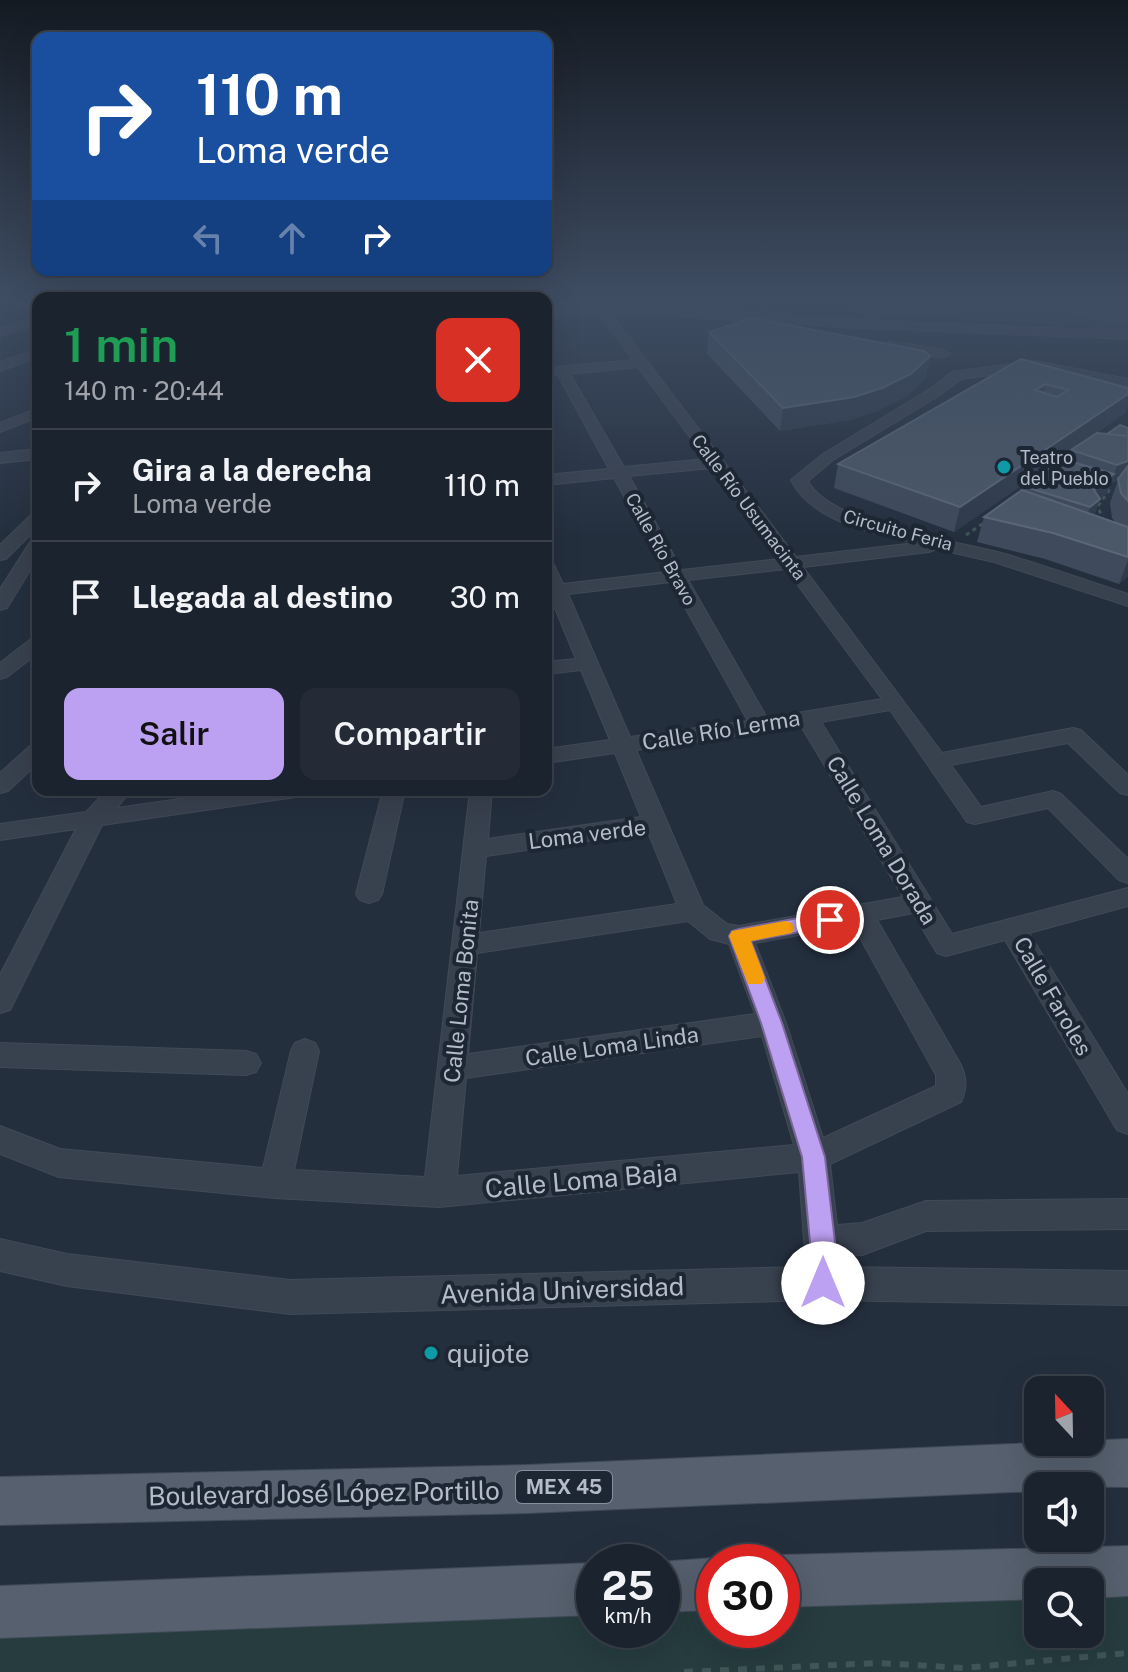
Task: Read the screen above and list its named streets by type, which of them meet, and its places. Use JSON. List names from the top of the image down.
{
  "streets": {
    "main road": ["MEX 45", "Boulevard José López Portillo"],
    "street": [
      "Calle Río Usumacinta",
      "Circuito Feria",
      "Calle Río Bravo",
      "Calle Río Lerma",
      "Loma verde",
      "Calle Loma Dorada",
      "Calle Loma Bonita",
      "Calle Faroles",
      "Calle Loma Linda",
      "Calle Loma Baja",
      "Avenida Universidad"
    ]
  },
  "crossings": [
    ["Calle Río Usumacinta", "Calle Río Lerma"],
    ["Calle Río Bravo", "Calle Río Lerma"],
    ["Calle Río Lerma", "Calle Loma Dorada"],
    ["Loma verde", "Calle Loma Bonita"],
    ["Calle Loma Dorada", "Calle Faroles"],
    ["Calle Loma Bonita", "Calle Loma Linda"],
    ["Calle Loma Bonita", "Calle Loma Baja"]
  ],
  "places": ["Teatro del Pueblo", "quijote"],
  "north": "top",
  "page": {
    "turn": ["110 m", "Loma verde"],
    "heading": ["1 min", "140 m · 20:44"],
    "list": [
      {
        "name": "Gira a la derecha",
        "note": "Loma verde",
        "value": "110 m"
      },
      {
        "name": "Llegada al destino",
        "value": "30 m"
      }
    ],
    "buttons": ["Salir", "Compartir"],
    "speed": "25 km/h",
    "limit": "30"
  }
}
